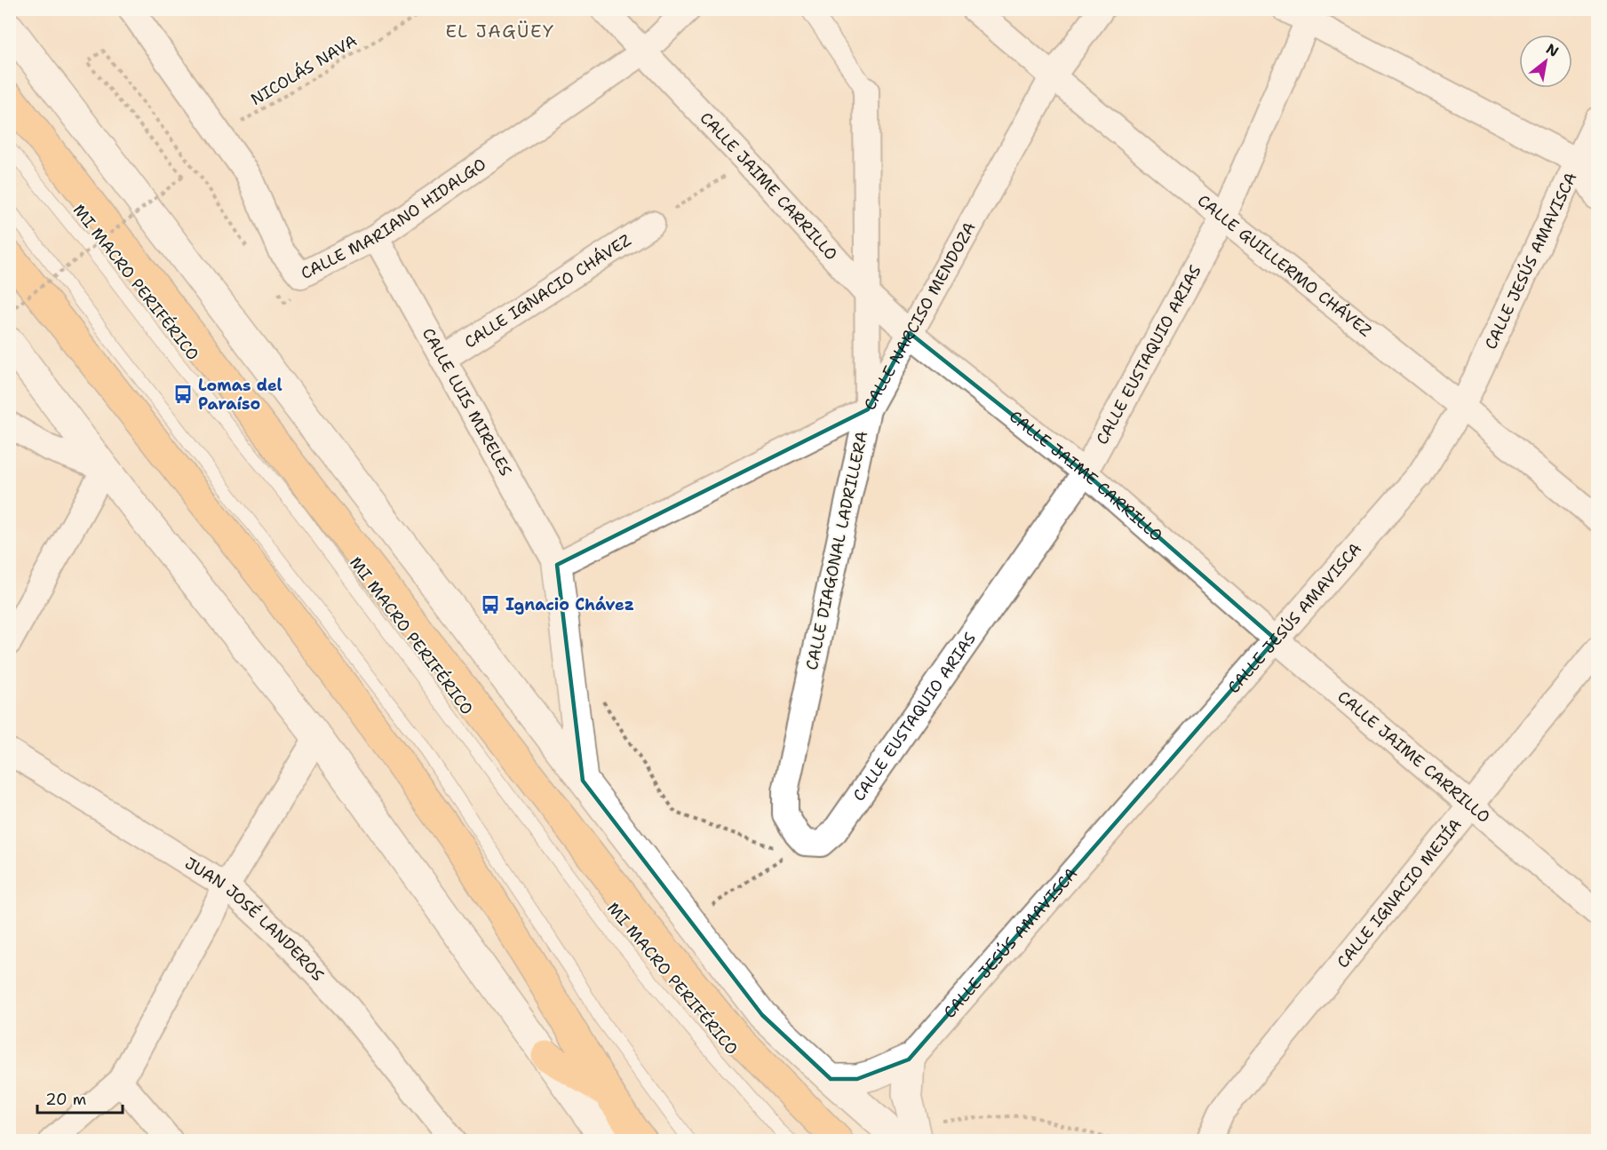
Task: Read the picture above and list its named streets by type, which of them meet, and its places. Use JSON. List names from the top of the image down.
{
  "streets": {
    "street": [
      "CALLE JAIME CARRILLO",
      "CALLE MARIANO HIDALGO",
      "CALLE JESÚS AMAVISCA",
      "CALLE GUILLERMO CHÁVEZ",
      "CALLE IGNACIO CHÁVEZ",
      "CALLE NARCISO MENDOZA",
      "CALLE EUSTAQUIO ARIAS",
      "CALLE LUIS MIRELES",
      "CALLE DIAGONAL LADRILLERA",
      "CALLE IGNACIO MEJÍA",
      "JUAN JOSÉ LANDEROS"
    ],
    "lane": ["MI MACRO PERIFÉRICO"],
    "path": ["NICOLÁS NAVA"]
  },
  "crossings": [
    ["NICOLÁS NAVA", "CALLE MARIANO HIDALGO"],
    ["CALLE JAIME CARRILLO", "CALLE MARIANO HIDALGO"],
    ["CALLE JAIME CARRILLO", "CALLE JESÚS AMAVISCA"],
    ["CALLE JAIME CARRILLO", "CALLE NARCISO MENDOZA"],
    ["CALLE JAIME CARRILLO", "CALLE EUSTAQUIO ARIAS"],
    ["CALLE JAIME CARRILLO", "CALLE DIAGONAL LADRILLERA"],
    ["CALLE JAIME CARRILLO", "CALLE IGNACIO MEJÍA"],
    ["CALLE MARIANO HIDALGO", "CALLE LUIS MIRELES"],
    ["CALLE JESÚS AMAVISCA", "CALLE GUILLERMO CHÁVEZ"],
    ["CALLE GUILLERMO CHÁVEZ", "CALLE NARCISO MENDOZA"],
    ["CALLE GUILLERMO CHÁVEZ", "CALLE EUSTAQUIO ARIAS"],
    ["CALLE IGNACIO CHÁVEZ", "CALLE LUIS MIRELES"],
    ["CALLE NARCISO MENDOZA", "CALLE LUIS MIRELES"],
    ["CALLE NARCISO MENDOZA", "CALLE DIAGONAL LADRILLERA"],
    ["CALLE EUSTAQUIO ARIAS", "CALLE DIAGONAL LADRILLERA"]
  ],
  "districts": ["EL JAGÜEY"],
  "places": {
    "bus stop": ["Lomas del Paraíso", "Ignacio Chávez"]
  },
  "scale_bar": "20 m",
  "north": "top right"
}
